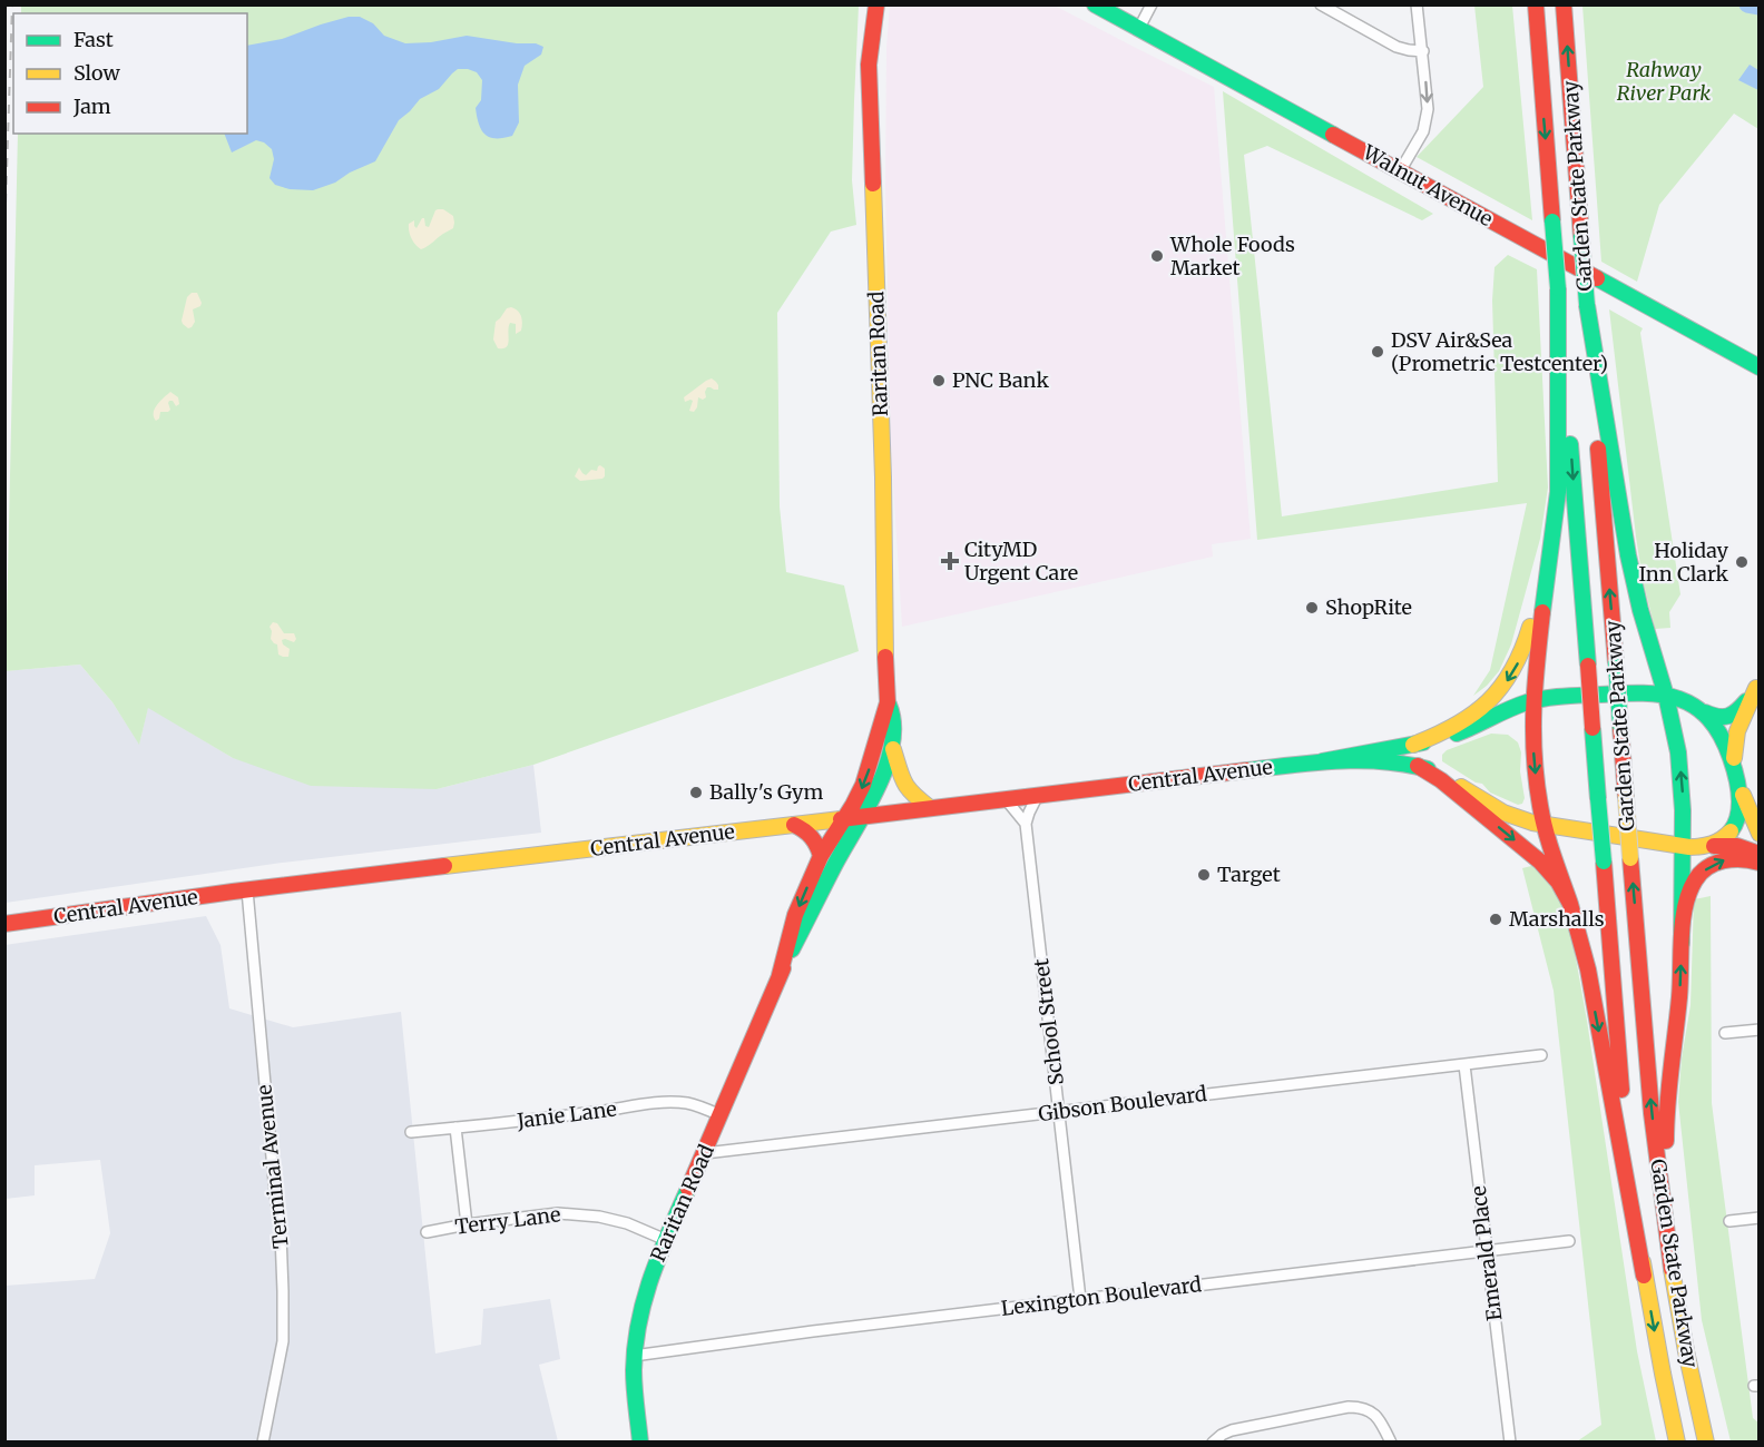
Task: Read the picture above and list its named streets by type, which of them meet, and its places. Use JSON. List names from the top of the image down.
{
  "streets": {
    "main road": [
      "Walnut Avenue",
      "Garden State Parkway",
      "Raritan Road",
      "Central Avenue"
    ],
    "street": [
      "School Street",
      "Gibson Boulevard",
      "Janie Lane",
      "Terminal Avenue",
      "Terry Lane",
      "Emerald Place",
      "Lexington Boulevard"
    ]
  },
  "crossings": [
    ["Raritan Road", "Central Avenue"],
    ["Raritan Road", "Gibson Boulevard"],
    ["Raritan Road", "Janie Lane"],
    ["Raritan Road", "Terry Lane"],
    ["Raritan Road", "Lexington Boulevard"],
    ["Central Avenue", "School Street"],
    ["Central Avenue", "Terminal Avenue"],
    ["School Street", "Gibson Boulevard"],
    ["School Street", "Lexington Boulevard"],
    ["Gibson Boulevard", "Emerald Place"],
    ["Emerald Place", "Lexington Boulevard"]
  ],
  "parks": ["Rahway River Park"],
  "places": {
    "other": [
      "Whole Foods Market",
      "DSV Air&Sea (Prometric Testcenter)",
      "PNC Bank",
      "Holiday Inn Clark",
      "ShopRite",
      "Bally's Gym",
      "Target",
      "Marshalls"
    ],
    "health": ["CityMD Urgent Care"]
  },
  "legend": ["Fast", "Slow", "Jam"]
}
